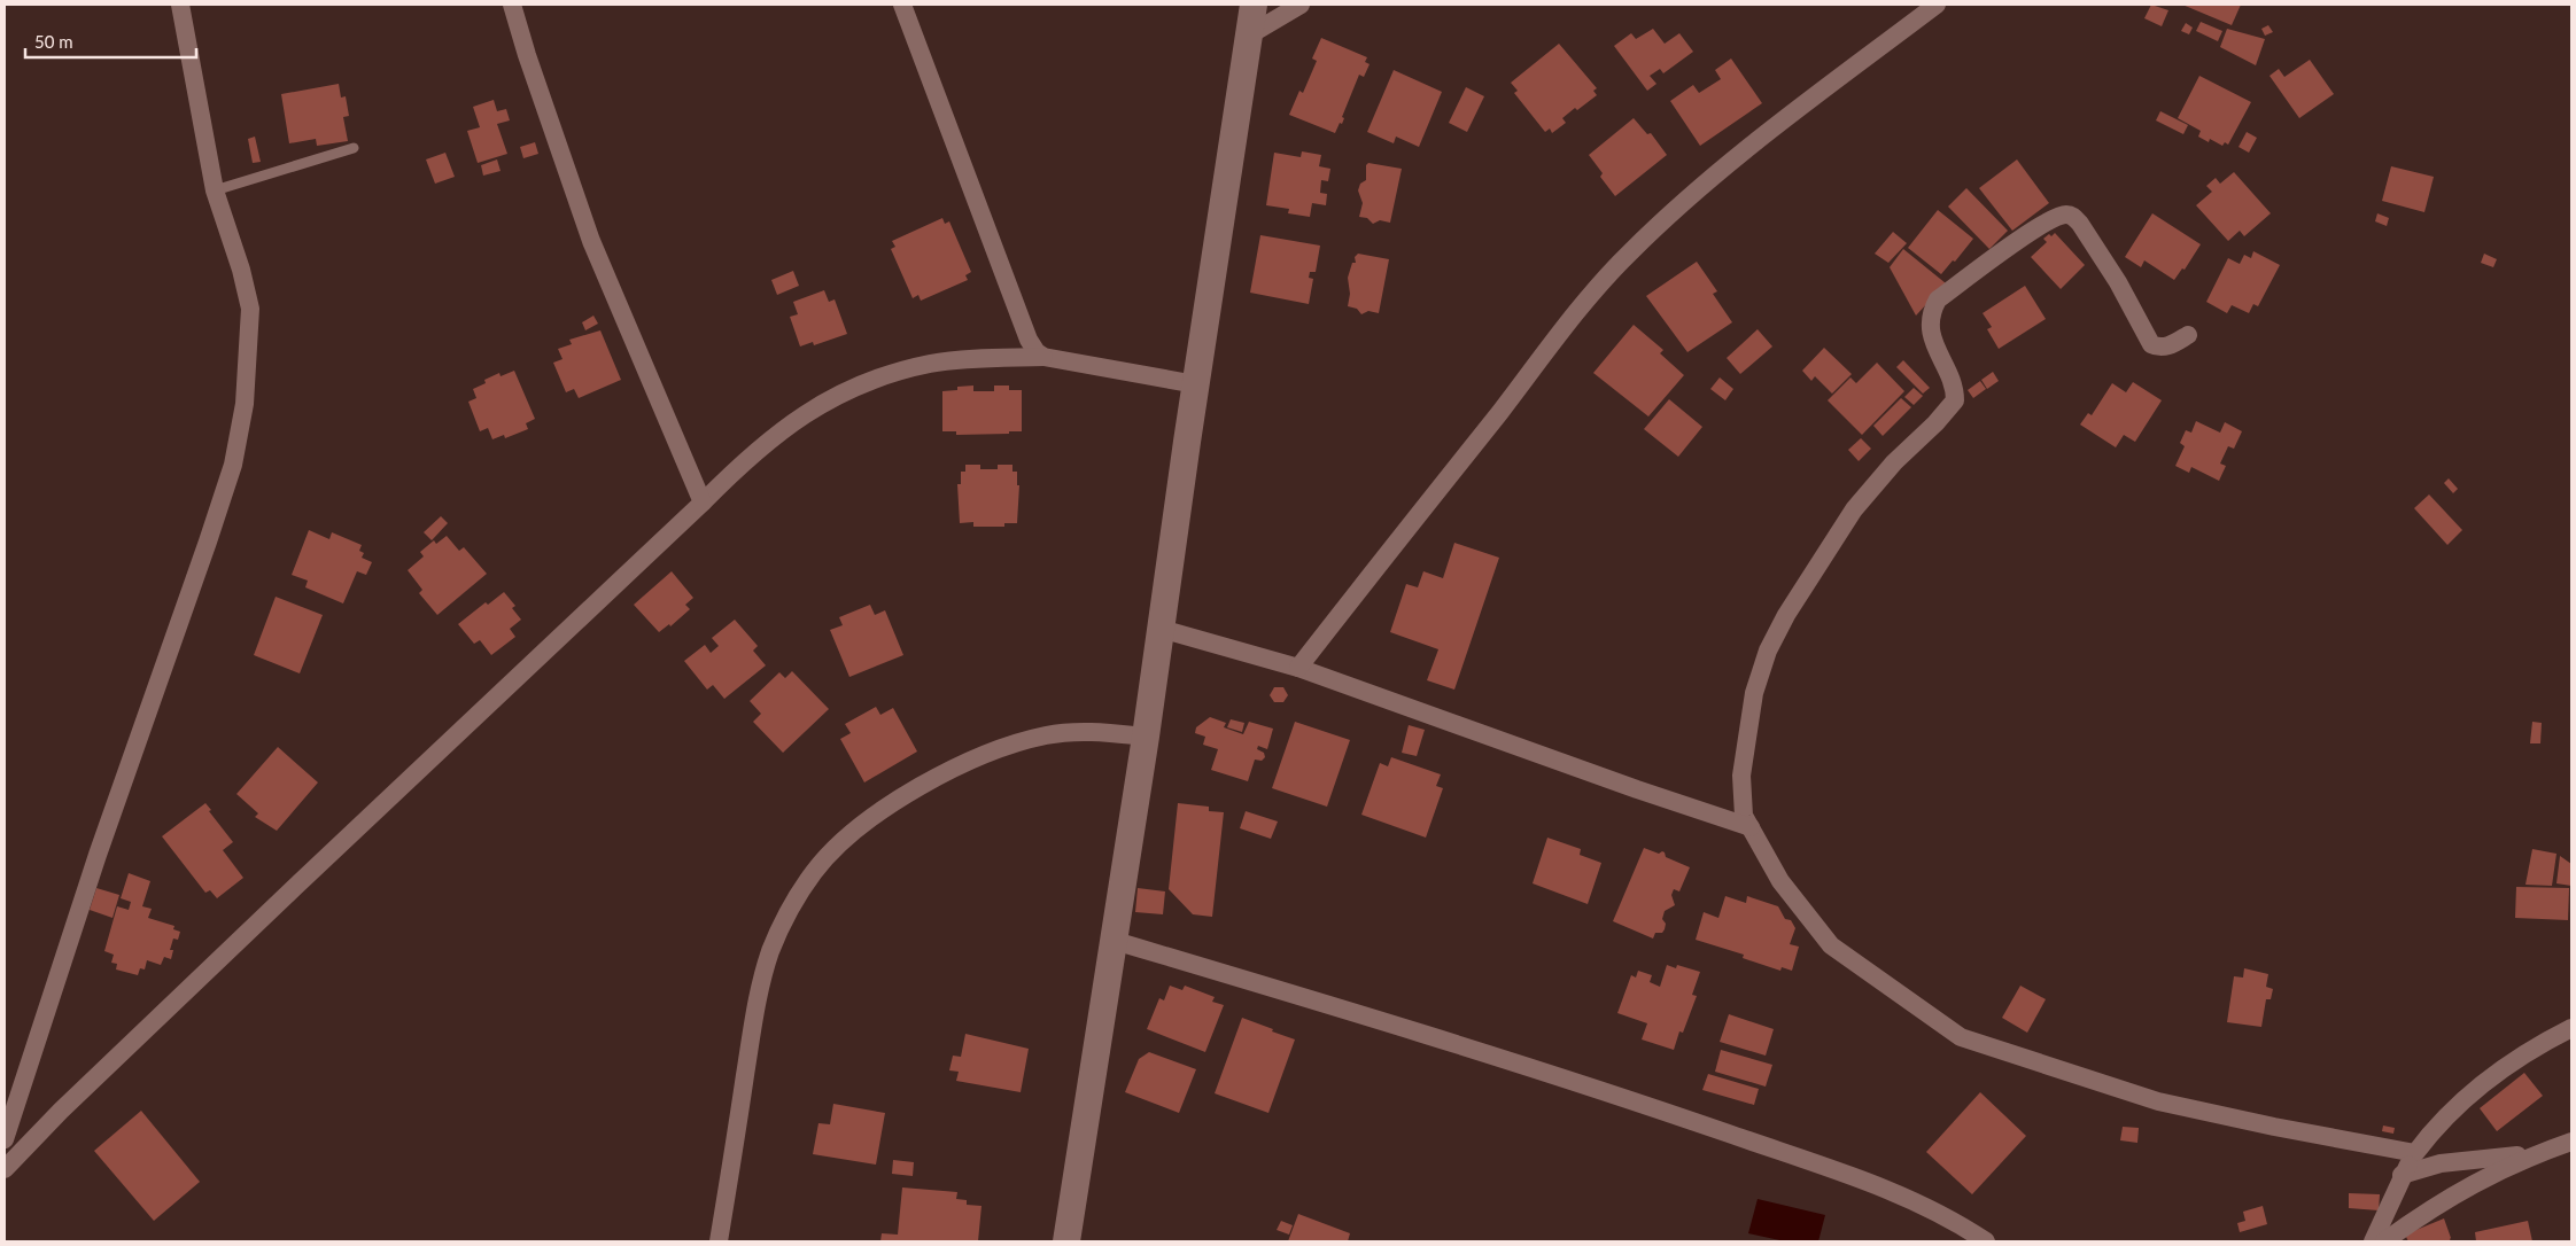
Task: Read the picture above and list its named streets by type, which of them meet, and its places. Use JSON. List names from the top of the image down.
{
  "scale_bar": "50 m"
}
